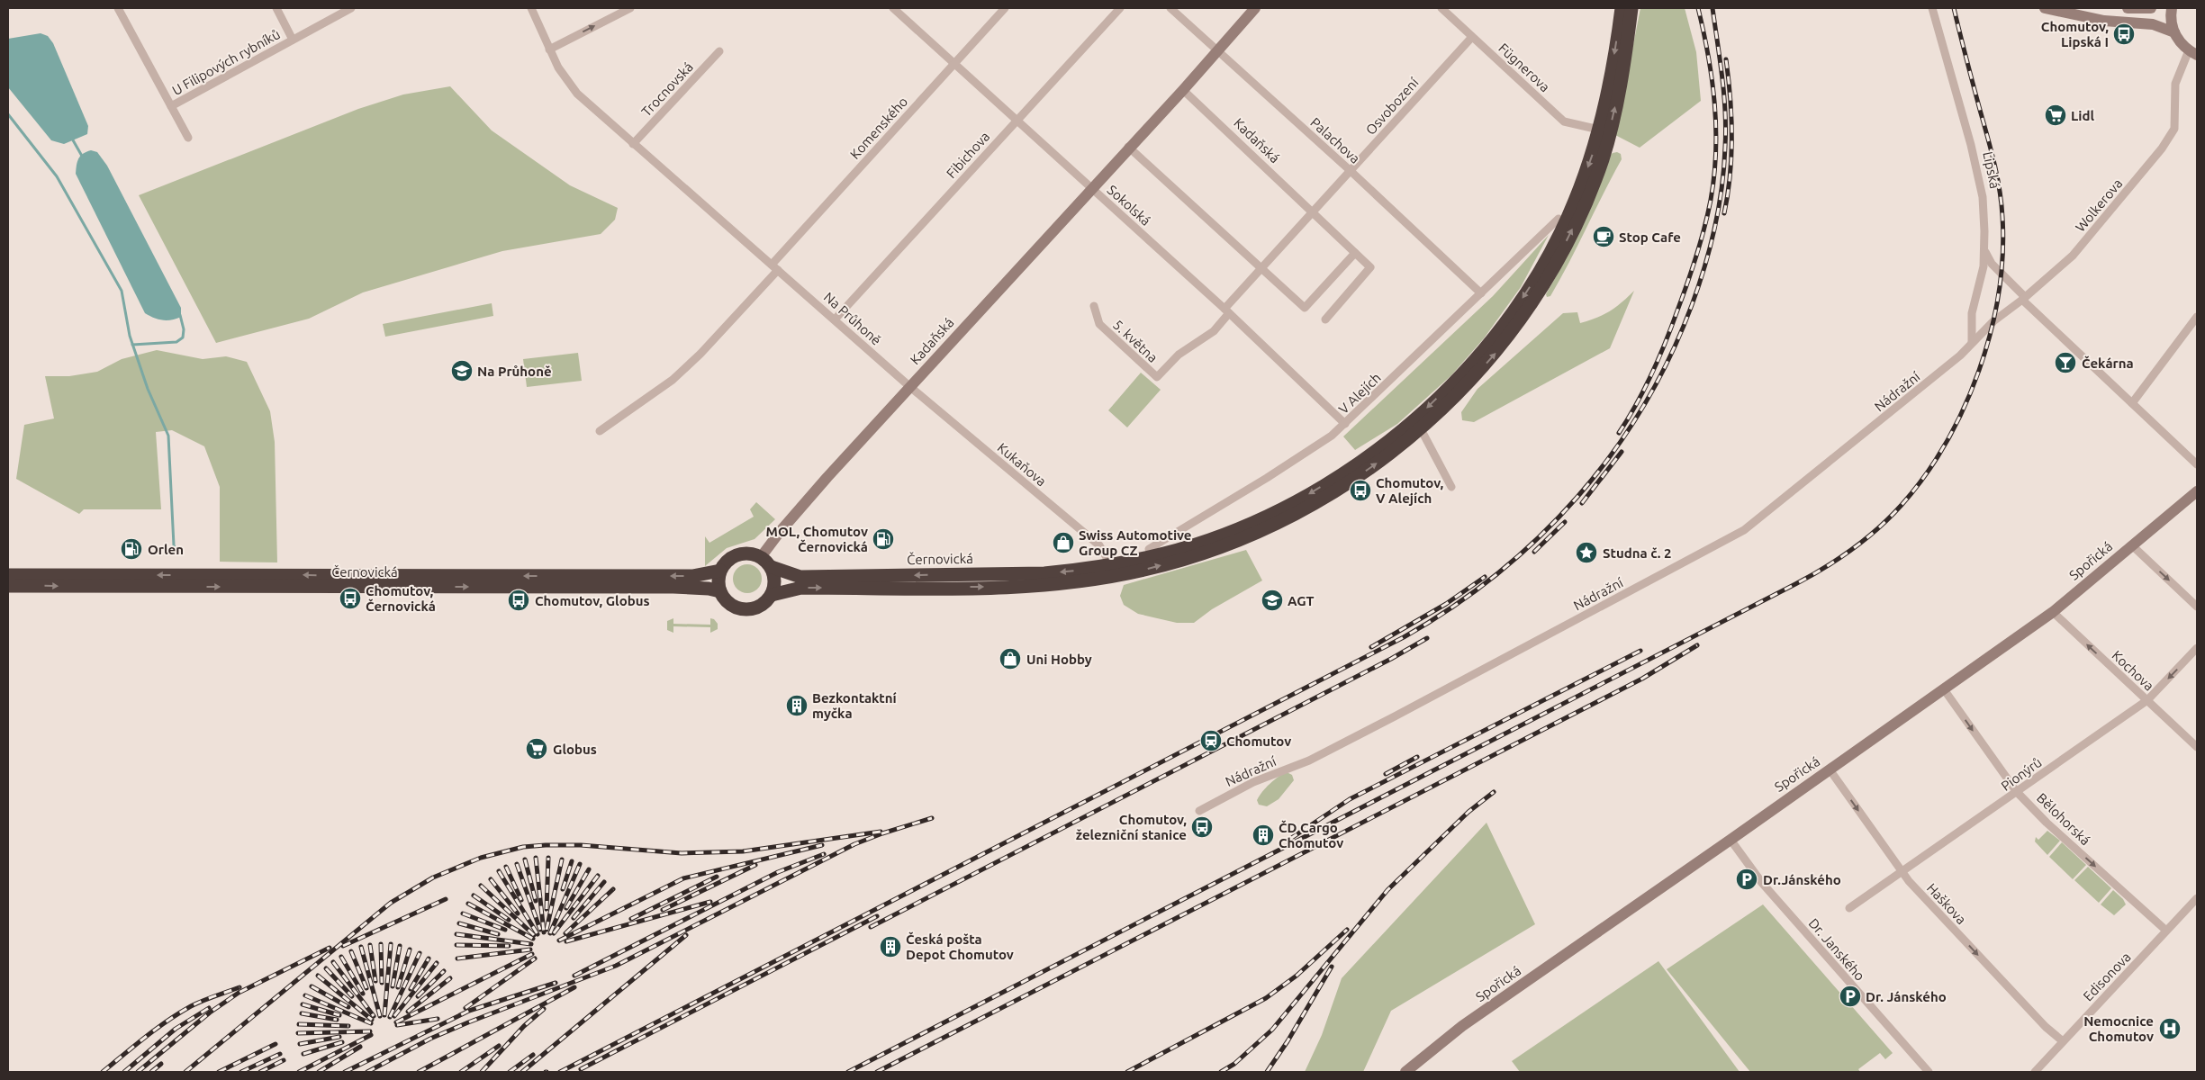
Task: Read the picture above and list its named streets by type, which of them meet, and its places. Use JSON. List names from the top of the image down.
{
  "streets": {
    "highway": ["Černovická"],
    "street": [
      "U Filipových rybníků",
      "Fügnerova",
      "Trocnovská",
      "Osvobození",
      "Komenského",
      "Kadaňská",
      "Palachova",
      "Fibichova",
      "Lipská",
      "Sokolská",
      "Wolkerova",
      "Na Průhoně",
      "5. května",
      "Nádražní",
      "V Alejích",
      "Kukaňova",
      "Spořická",
      "Kochova",
      "Pionýrů",
      "Bělohorská",
      "Haškova",
      "Dr. Janského",
      "Edisonova"
    ]
  },
  "crossings": [
    ["Fügnerova", "Osvobození"],
    ["Trocnovská", "Na Průhoně"],
    ["Osvobození", "Kadaňská"],
    ["Osvobození", "Palachova"],
    ["Osvobození", "Sokolská"],
    ["Osvobození", "5. května"],
    ["Komenského", "Sokolská"],
    ["Komenského", "Na Průhoně"],
    ["Kadaňská", "Palachova"],
    ["Kadaňská", "Sokolská"],
    ["Kadaňská", "Na Průhoně"],
    ["Kadaňská", "Kukaňova"],
    ["Kadaňská", "Černovická"],
    ["Palachova", "V Alejích"],
    ["Fibichova", "Sokolská"],
    ["Fibichova", "Na Průhoně"],
    ["Lipská", "Wolkerova"],
    ["Lipská", "Nádražní"],
    ["Sokolská", "5. května"],
    ["Sokolská", "V Alejích"],
    ["Wolkerova", "Nádražní"],
    ["Na Průhoně", "Kukaňova"],
    ["Kukaňova", "Černovická"],
    ["Spořická", "Kochova"],
    ["Spořická", "Bělohorská"],
    ["Spořická", "Haškova"],
    ["Spořická", "Dr. Janského"],
    ["Kochova", "Pionýrů"],
    ["Pionýrů", "Bělohorská"],
    ["Pionýrů", "Haškova"],
    ["Bělohorská", "Edisonova"],
    ["Haškova", "Edisonova"]
  ],
  "one_way": ["Kochova", "Bělohorská", "Haškova"],
  "places": {
    "bus stop": [
      "Chomutov, Lipská I",
      "Chomutov, V Alejích",
      "Chomutov, Černovická",
      "Chomutov, Globus",
      "Chomutov, železniční stanice"
    ],
    "supermarket": ["Lidl", "Globus"],
    "cafe": ["Stop Cafe"],
    "bar": ["Čekárna"],
    "school or university": ["Na Průhoně", "AGT"],
    "fuel station": ["MOL, Chomutov Černovická", "Orlen"],
    "shop": ["Swiss Automotive Group CZ", "Uni Hobby"],
    "place": ["Studna č. 2"],
    "building": ["Bezkontaktní myčka", "ČD Cargo Chomutov", "Česká pošta Depot Chomutov"],
    "station": ["Chomutov"],
    "parking": ["Dr.Jánského", "Dr. Jánského"],
    "hospital": ["Nemocnice Chomutov"]
  }
}
